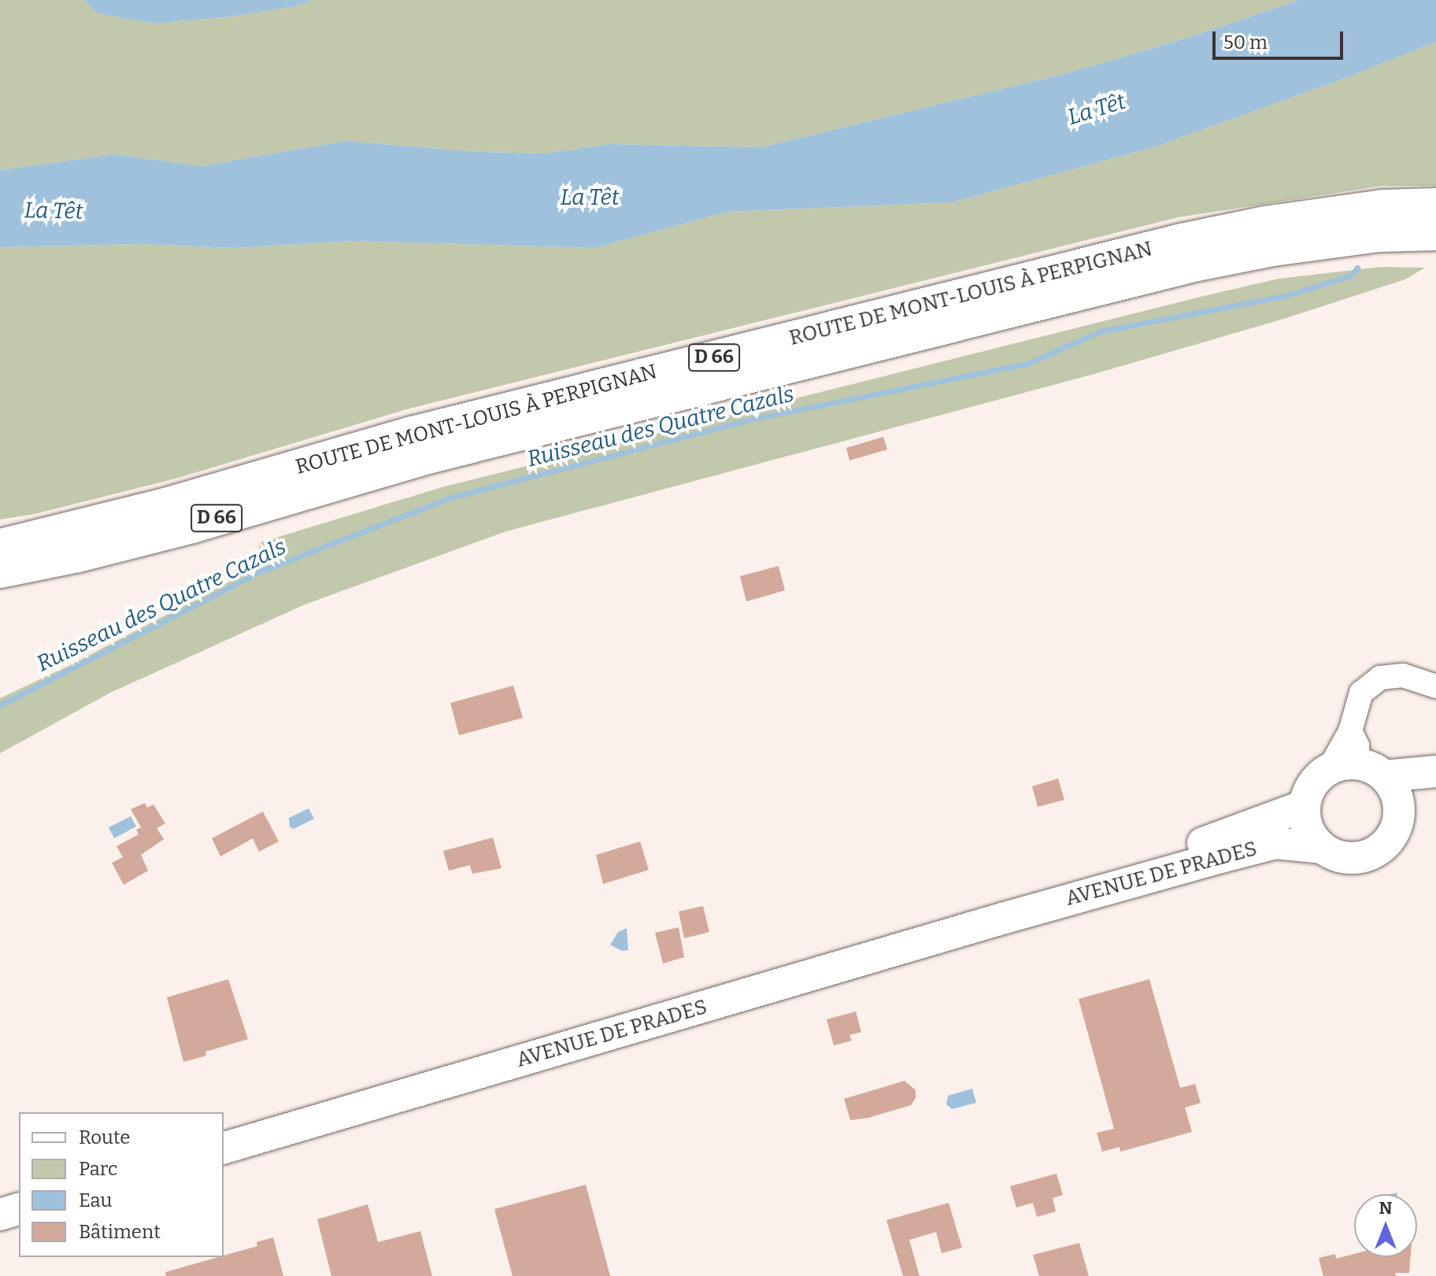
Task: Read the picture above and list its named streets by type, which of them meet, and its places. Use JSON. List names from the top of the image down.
{
  "streets": {
    "highway": ["ROUTE DE MONT-LOUIS À PERPIGNAN", "D 66"],
    "main road": ["AVENUE DE PRADES"]
  },
  "water": ["La Têt", "Ruisseau des Quatre Cazals"],
  "legend": [
    "Route",
    "Parc",
    "Eau",
    "Bâtiment"
  ],
  "scale_bar": "50 m",
  "north": "top"
}
